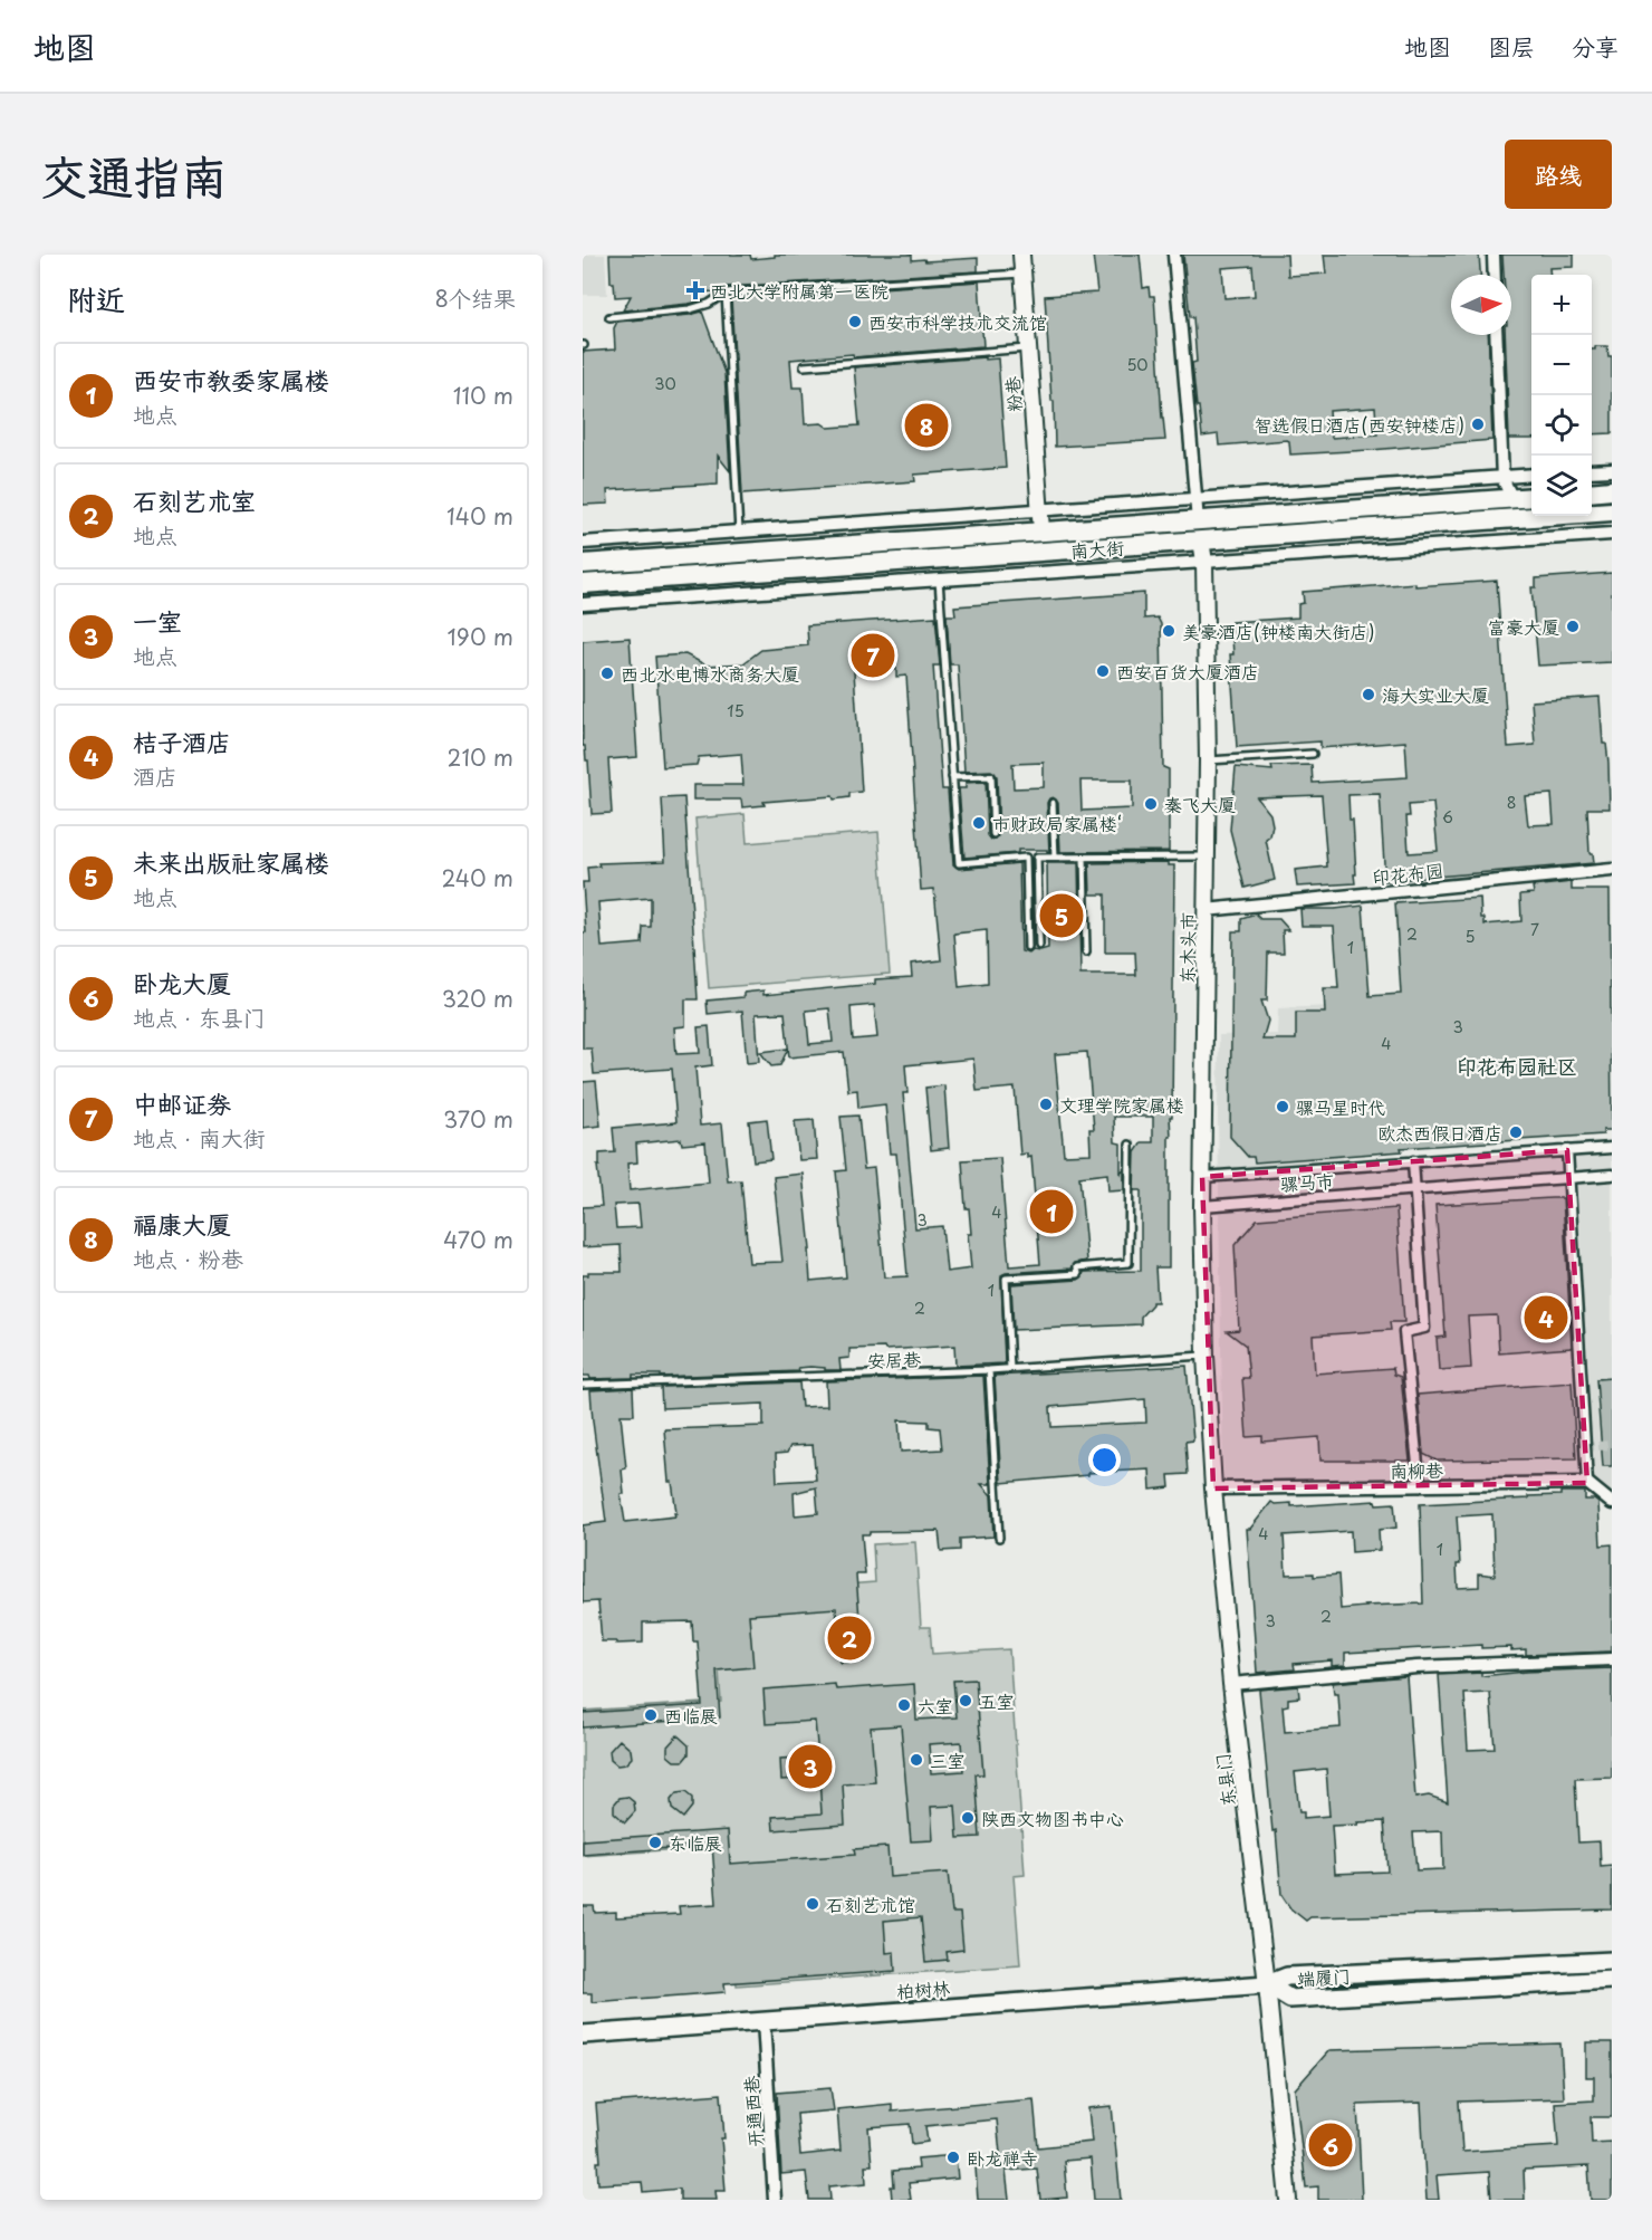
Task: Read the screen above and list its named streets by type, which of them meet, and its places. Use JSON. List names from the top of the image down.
{
  "streets": {
    "main road": ["南大街", "端履门", "柏树林"],
    "street": [
      "粉巷",
      "印花布园",
      "东木头市",
      "骡马市",
      "南柳巷",
      "东县门",
      "开通西巷"
    ],
    "lane": ["安居巷"]
  },
  "crossings": [
    ["粉巷", "南大街"],
    ["南大街", "东木头市"],
    ["印花布园", "东木头市"],
    ["东木头市", "骡马市"],
    ["东木头市", "安居巷"],
    ["东木头市", "东县门"],
    ["安居巷", "东县门"],
    ["南柳巷", "东县门"],
    ["东县门", "端履门"],
    ["东县门", "柏树林"],
    ["端履门", "柏树林"],
    ["柏树林", "开通西巷"]
  ],
  "districts": ["印花布园社区"],
  "places": {
    "health": ["西北大学附属第一医院"],
    "other": [
      "西安市科学技术交流馆",
      "智选假日酒店(西安钟楼店)",
      "富豪大厦",
      "美豪酒店(钟楼南大街店)",
      "西安百货大厦酒店",
      "西北水电博水商务大厦",
      "海大实业大厦",
      "秦飞大厦",
      "市财政局家属楼‘",
      "文理学院家属楼",
      "骡马星时代",
      "欧杰西假日酒店",
      "五室",
      "六室",
      "西临展",
      "三室",
      "陕西文物图书中心",
      "东临展",
      "石刻艺术馆",
      "卧龙禅寺"
    ]
  },
  "house_numbers": [
    "50",
    "30",
    "15",
    "8",
    "6",
    "7",
    "2",
    "5",
    "1",
    "3",
    "4",
    "4",
    "3",
    "1",
    "2",
    "4",
    "1",
    "2",
    "3"
  ],
  "north": "right",
  "page": {
    "header": "地图",
    "nav": ["地图", "图层", "分享"],
    "title": "交通指南",
    "buttons": "路线",
    "heading": ["附近", "8个结果"],
    "map_buttons": ["+", "−"],
    "list": [
      {
        "mark": "1",
        "name": "西安市教委家属楼",
        "note": "地点",
        "value": "110 m"
      },
      {
        "mark": "2",
        "name": "石刻艺术室",
        "note": "地点",
        "value": "140 m"
      },
      {
        "mark": "3",
        "name": "一室",
        "note": "地点",
        "value": "190 m"
      },
      {
        "mark": "4",
        "name": "桔子酒店",
        "note": "酒店",
        "value": "210 m"
      },
      {
        "mark": "5",
        "name": "未来出版社家属楼",
        "note": "地点",
        "value": "240 m"
      },
      {
        "mark": "6",
        "name": "卧龙大厦",
        "note": "地点 · 东县门",
        "value": "320 m"
      },
      {
        "mark": "7",
        "name": "中邮证券",
        "note": "地点 · 南大街",
        "value": "370 m"
      },
      {
        "mark": "8",
        "name": "福康大厦",
        "note": "地点 · 粉巷",
        "value": "470 m"
      }
    ],
    "pins": [
      "8",
      "7",
      "5",
      "1",
      "4",
      "2",
      "3",
      "6"
    ]
  }
}
